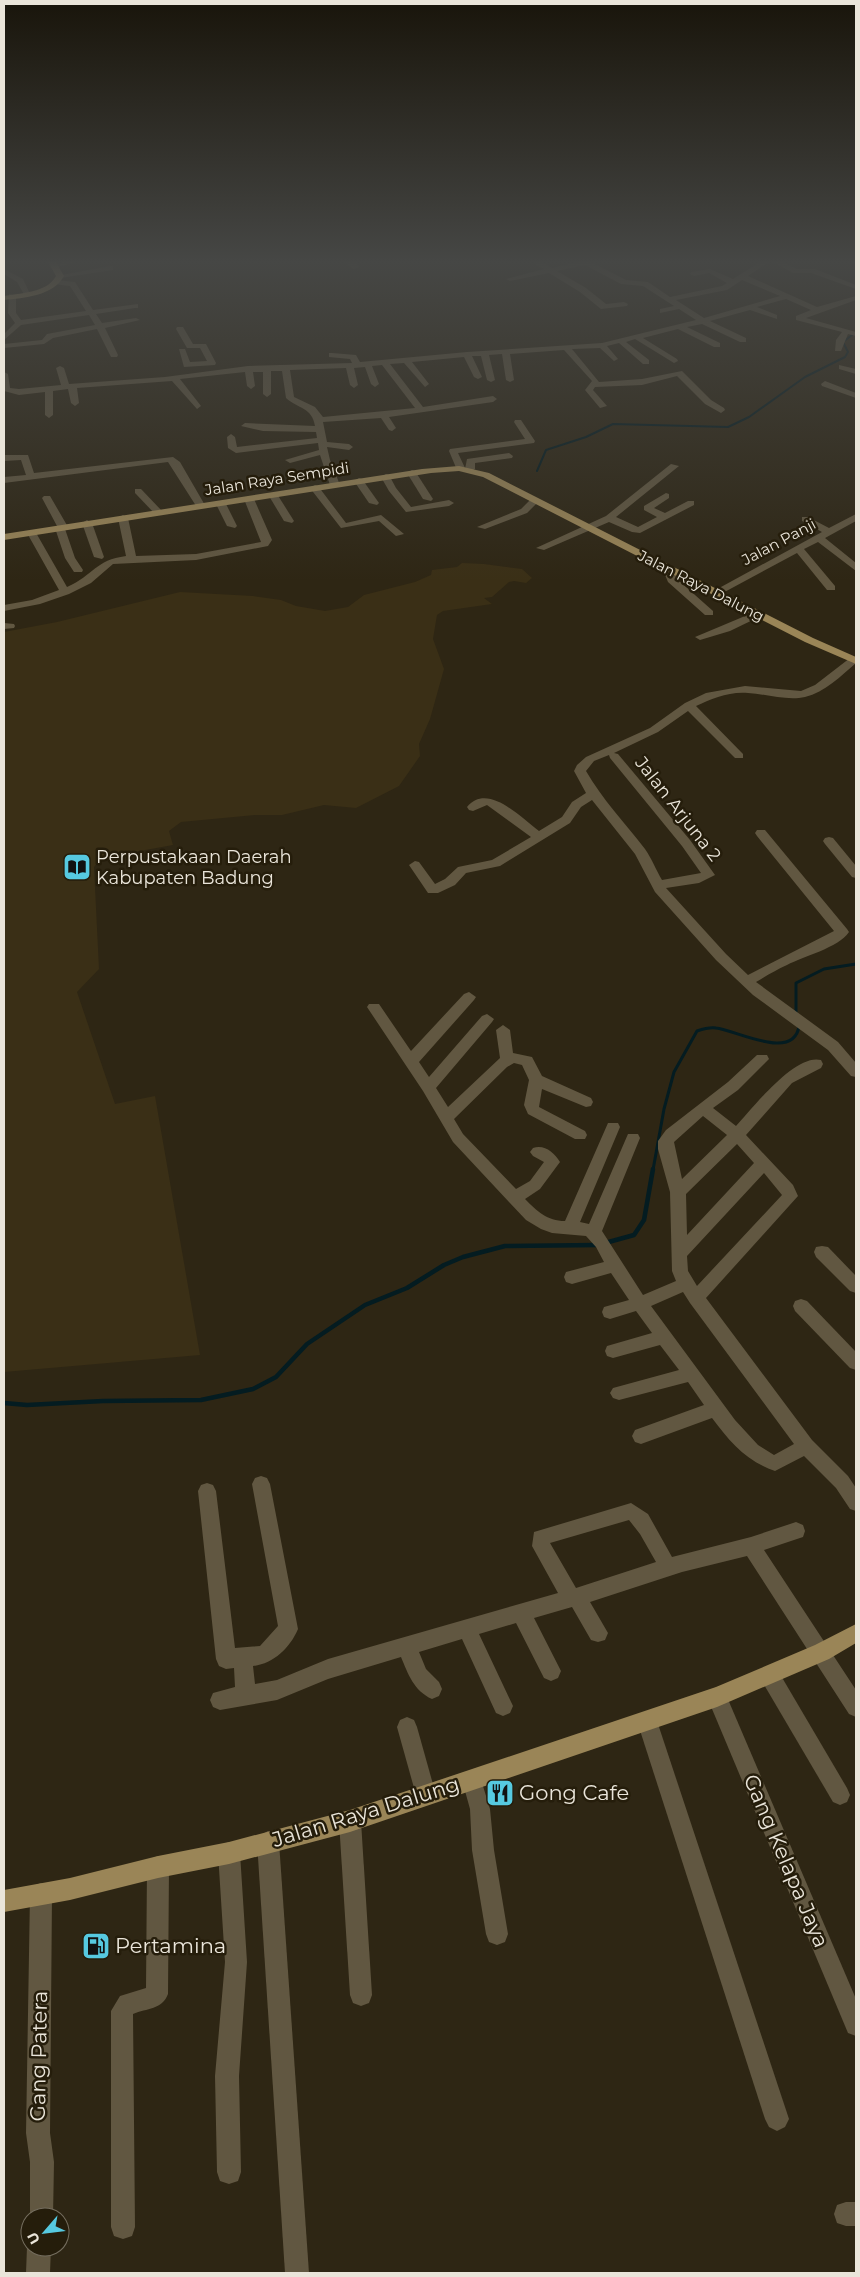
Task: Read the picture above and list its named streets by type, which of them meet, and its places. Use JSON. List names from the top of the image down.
{
  "streets": {
    "main road": ["Jalan Raya Sempidi", "Jalan Raya Dalung"],
    "street": [
      "Jalan Panji",
      "Jalan Arjuna 2",
      "Gang Kelapa Jaya",
      "Gang Patera"
    ]
  },
  "crossings": [
    ["Jalan Raya Sempidi", "Jalan Raya Dalung"],
    ["Jalan Panji", "Jalan Raya Dalung"],
    ["Jalan Raya Dalung", "Gang Kelapa Jaya"],
    ["Jalan Raya Dalung", "Gang Patera"]
  ],
  "places": {
    "library": ["Perpustakaan Daerah Kabupaten Badung"],
    "restaurant": ["Gong Cafe"],
    "fuel station": ["Pertamina"]
  },
  "north": "bottom left"
}
